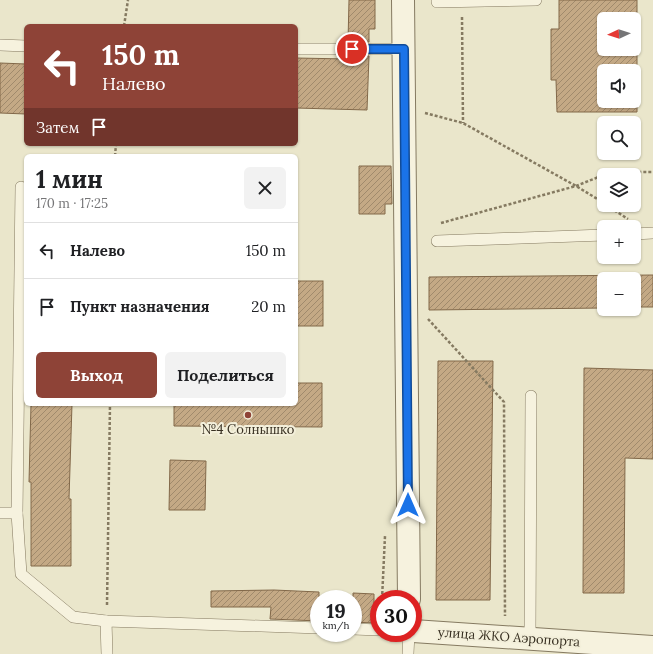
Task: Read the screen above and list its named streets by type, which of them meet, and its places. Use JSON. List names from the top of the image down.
{
  "streets": {
    "street": ["улица ЖКО Аэропорта"]
  },
  "places": ["№4 Солнышко"],
  "north": "left",
  "page": {
    "map_buttons": ["+", "−"],
    "turn": ["150 m", "Налево"],
    "then": "Затем",
    "heading": ["1 мин", "170 m · 17:25"],
    "list": [
      {
        "name": "Налево",
        "value": "150 m"
      },
      {
        "name": "Пункт назначения",
        "value": "20 m"
      }
    ],
    "buttons": ["Выход", "Поделиться"],
    "speed": "19 km/h",
    "limit": "30"
  }
}
